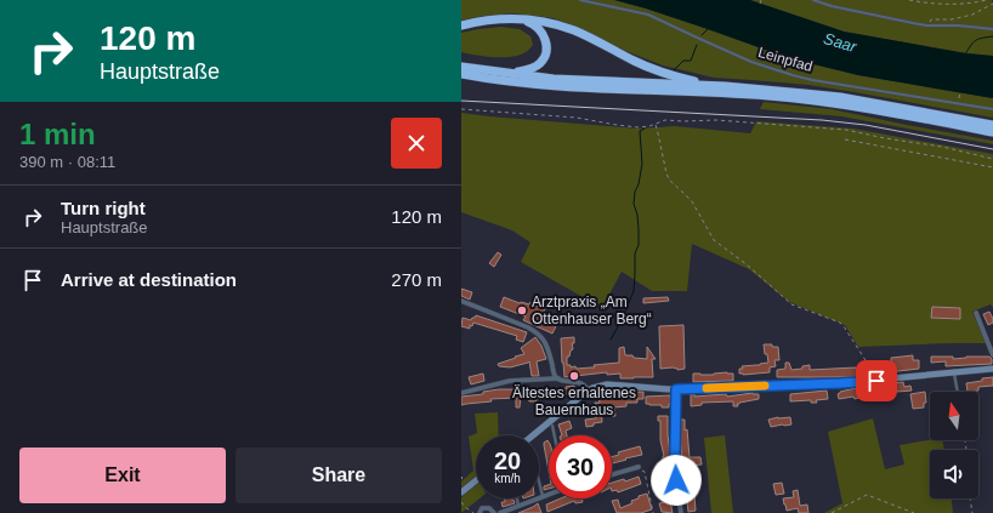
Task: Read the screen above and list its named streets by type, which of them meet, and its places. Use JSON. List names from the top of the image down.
{
  "streets": {
    "lane": ["Leinpfad"]
  },
  "water": ["Saar"],
  "places": ["Arztpraxis „Am Ottenhauser Berg“", "Ältestes erhaltenes Bauernhaus"],
  "north": "top",
  "page": {
    "turn": ["120 m", "Hauptstraße"],
    "heading": ["1 min", "390 m · 08:11"],
    "list": [
      {
        "name": "Turn right",
        "note": "Hauptstraße",
        "value": "120 m"
      },
      {
        "name": "Arrive at destination",
        "value": "270 m"
      }
    ],
    "speed": "20 km/h",
    "limit": "30",
    "buttons": ["Exit", "Share"]
  }
}
